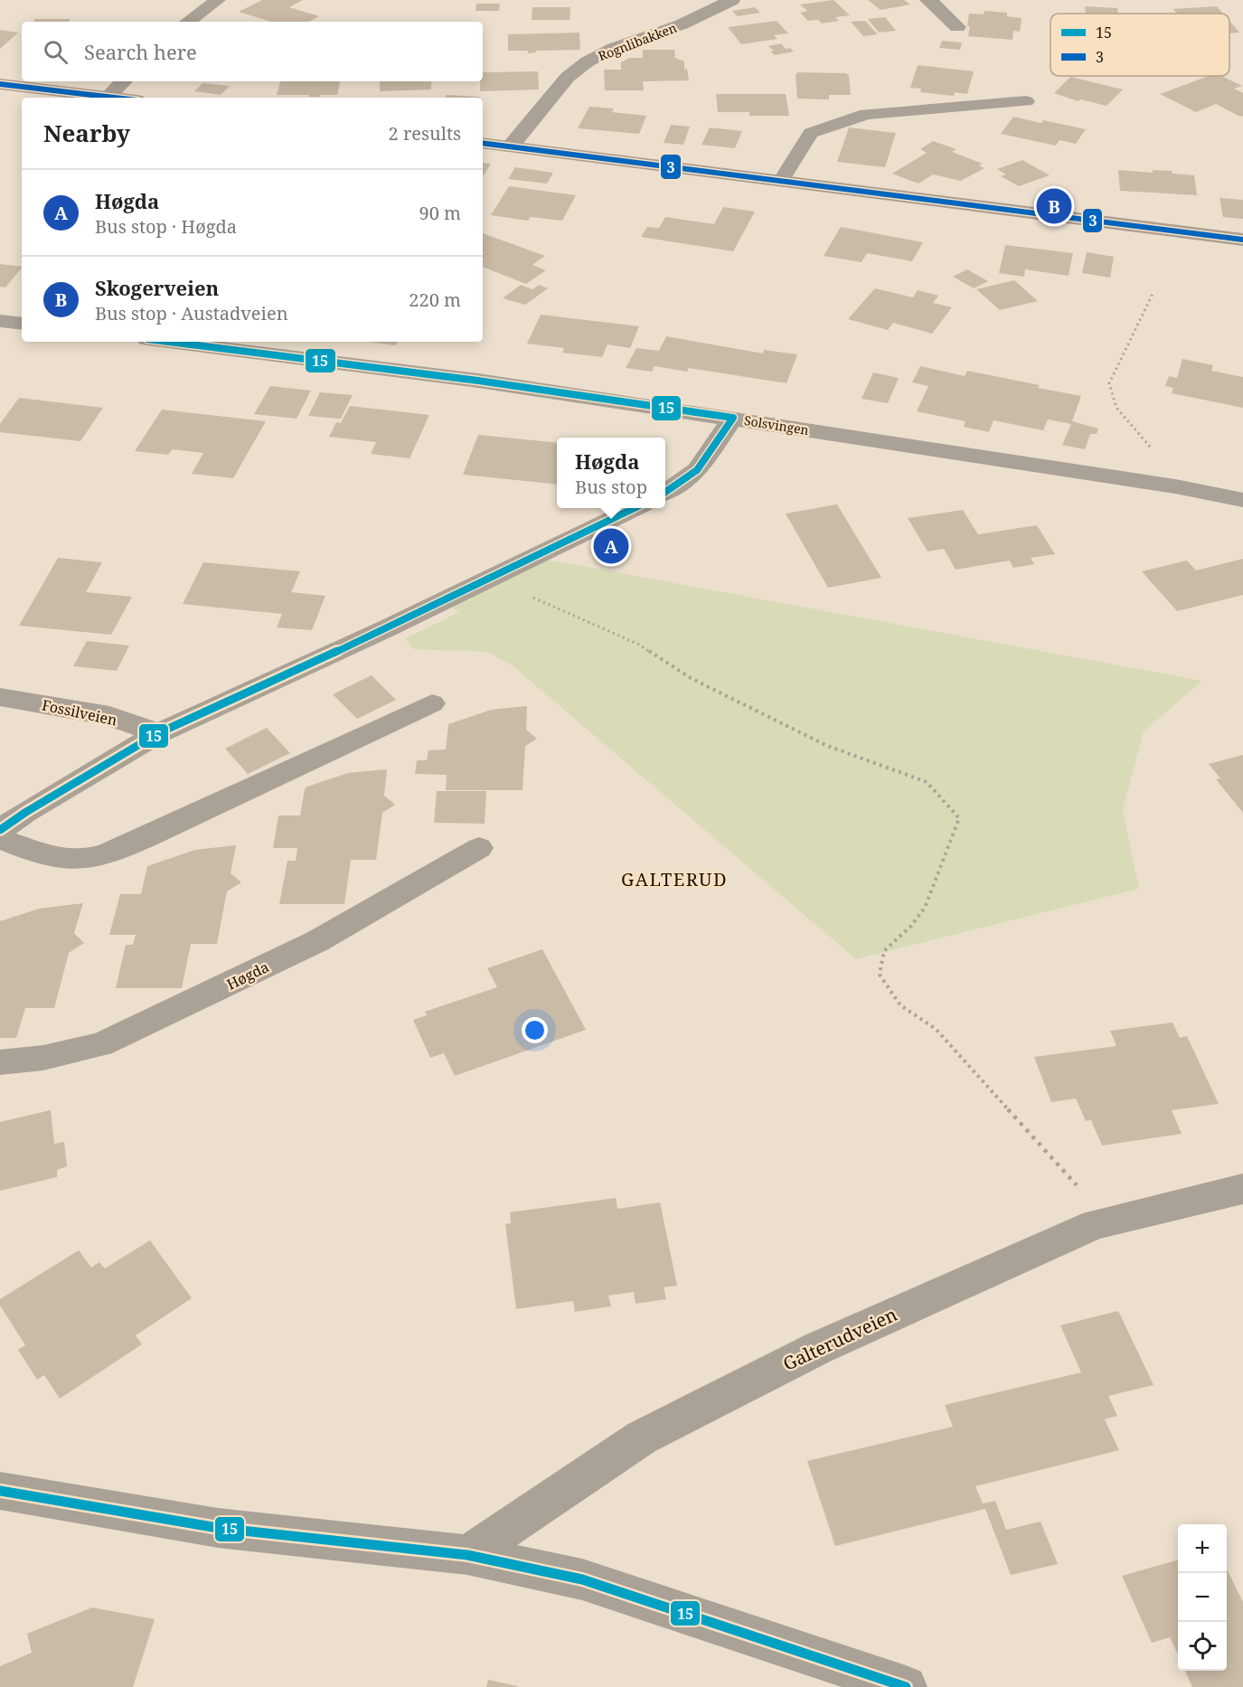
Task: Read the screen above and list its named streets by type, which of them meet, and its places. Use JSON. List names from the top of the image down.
{
  "streets": {
    "street": [
      "Rognlibakken",
      "Solsvingen",
      "Fossilveien",
      "Galterudveien"
    ],
    "lane": ["Høgda"]
  },
  "districts": ["GALTERUD"],
  "lines": ["transit line 3", "transit line 15"],
  "legend": ["15", "3"],
  "page": {
    "search": "Search here",
    "heading": ["Nearby", "2 results"],
    "list": [
      {
        "mark": "A",
        "name": "Høgda",
        "note": "Bus stop · Høgda",
        "value": "90 m"
      },
      {
        "mark": "B",
        "name": "Skogerveien",
        "note": "Bus stop · Austadveien",
        "value": "220 m"
      }
    ],
    "pins": ["B", "A"],
    "popup": ["Høgda", "Bus stop"],
    "map_buttons": ["+", "−"]
  }
}
